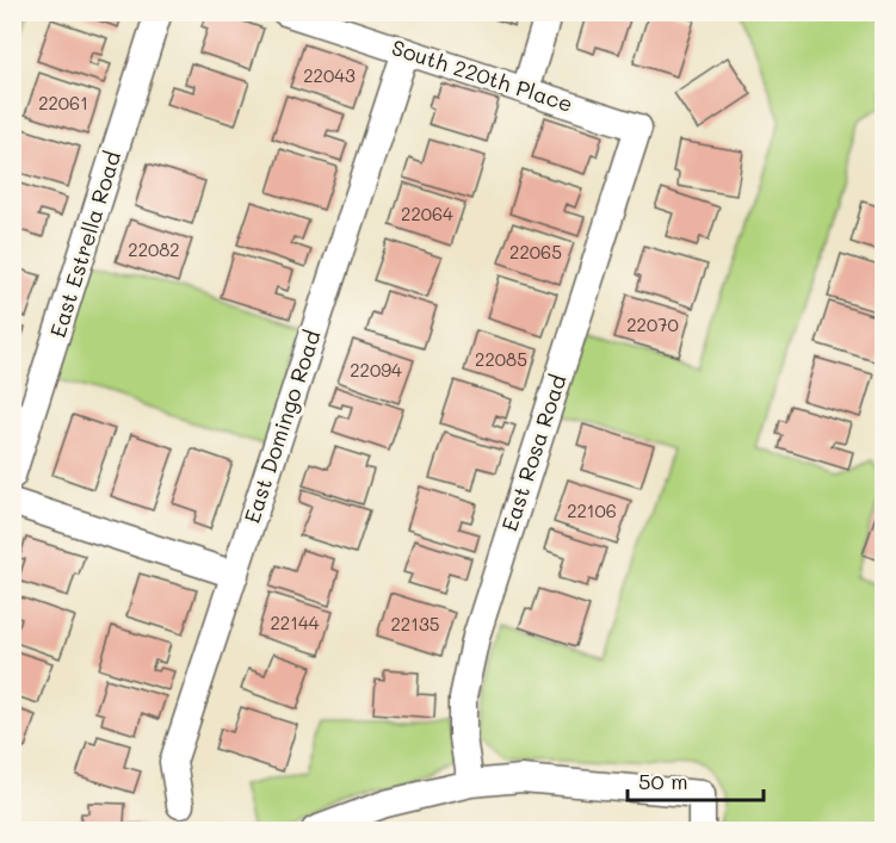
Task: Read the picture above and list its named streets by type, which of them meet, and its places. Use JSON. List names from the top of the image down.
{
  "streets": {
    "street": [
      "South 220th Place",
      "East Estrella Road",
      "East Domingo Road",
      "East Rosa Road"
    ]
  },
  "crossings": [
    ["South 220th Place", "East Domingo Road"],
    ["South 220th Place", "East Rosa Road"]
  ],
  "house_numbers": [
    "22043",
    "22061",
    "22064",
    "22082",
    "22065",
    "22070",
    "22085",
    "22094",
    "22106",
    "22144",
    "22135"
  ],
  "scale_bar": "50 m"
}
